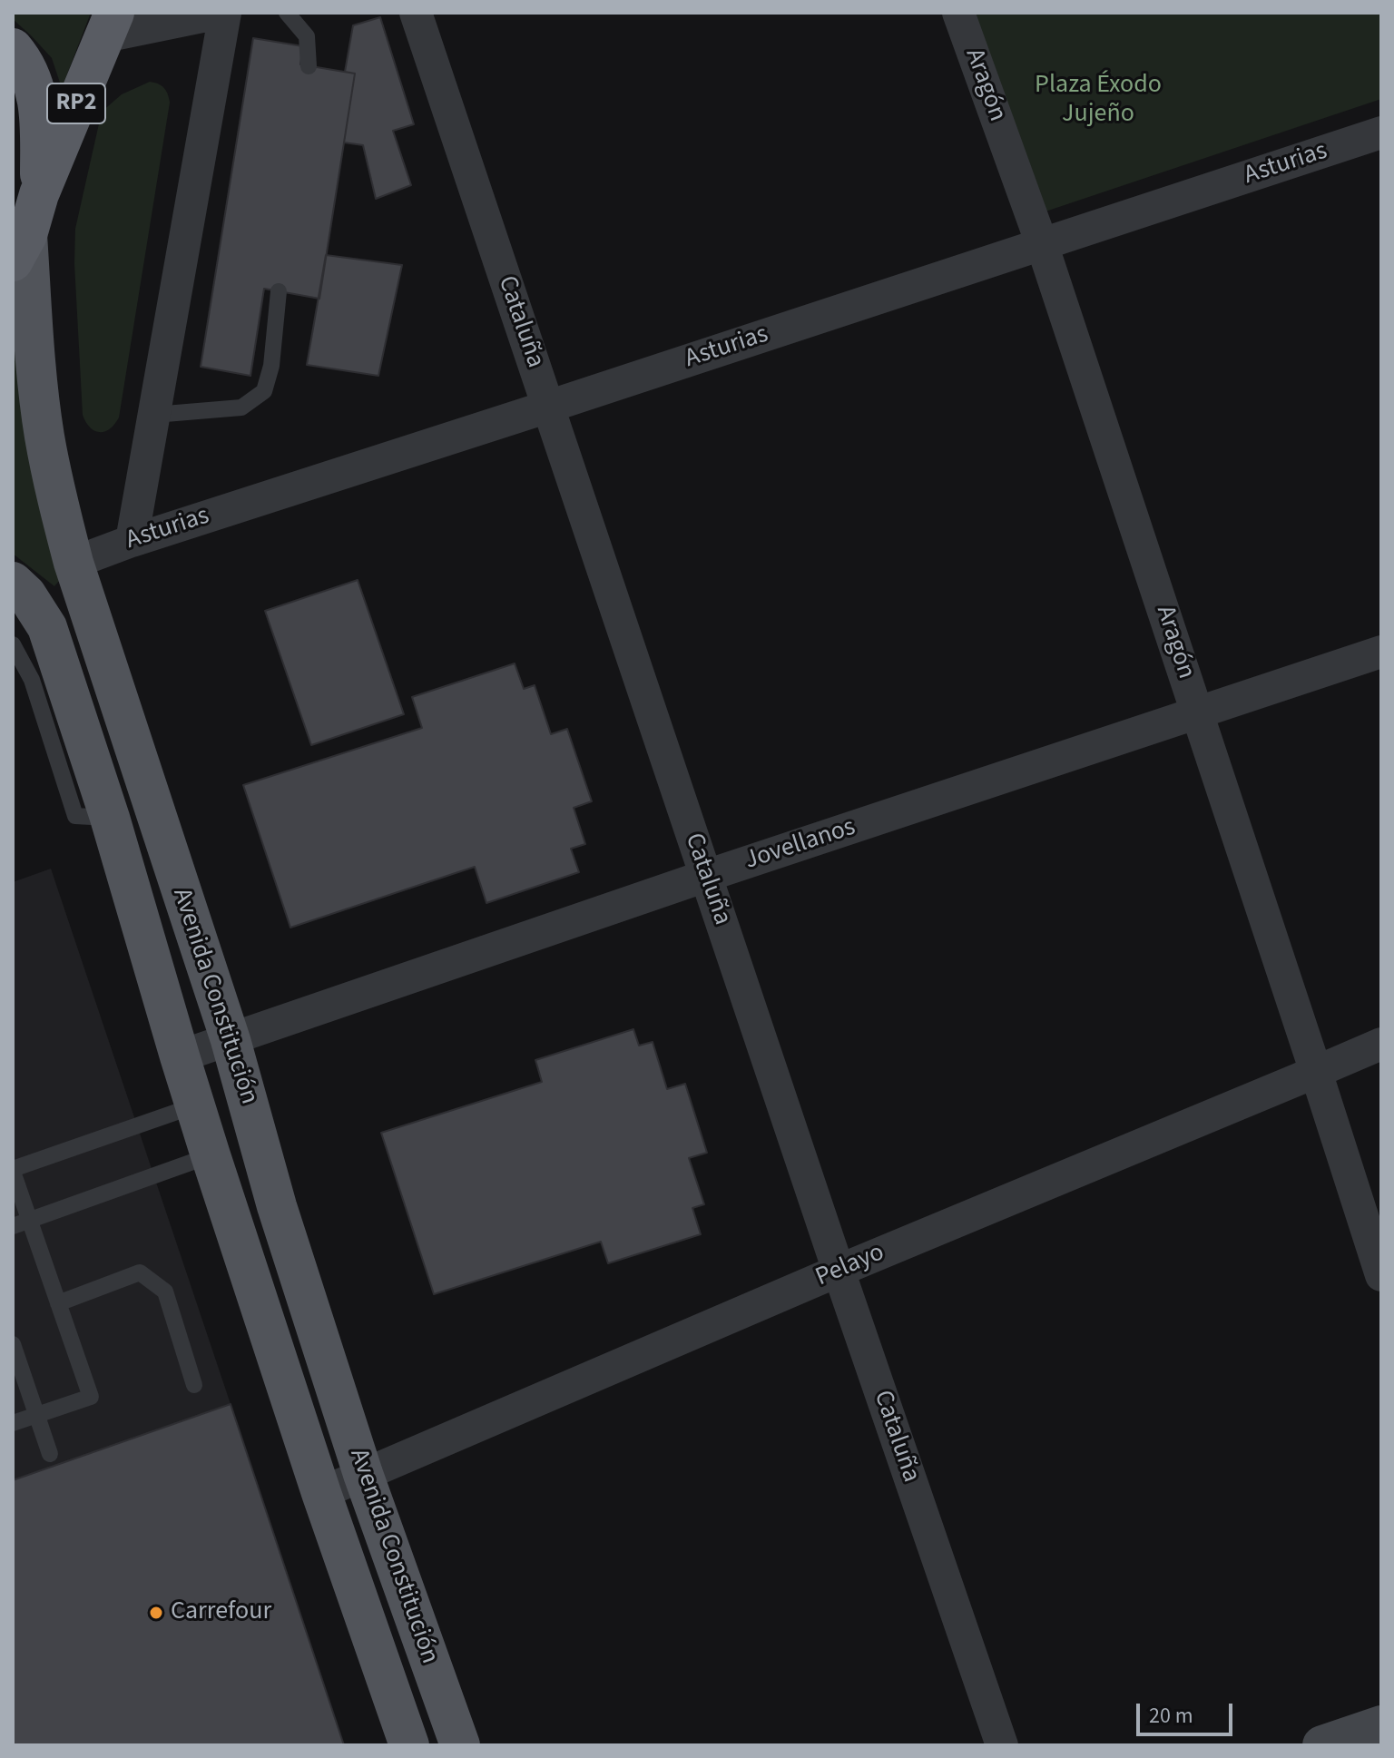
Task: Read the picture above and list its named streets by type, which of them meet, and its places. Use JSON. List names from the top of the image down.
{
  "streets": {
    "highway": ["RP2"],
    "main road": ["Avenida Constitución"],
    "street": [
      "Aragón",
      "Asturias",
      "Cataluña",
      "Jovellanos",
      "Pelayo"
    ]
  },
  "crossings": [
    ["Aragón", "Asturias"],
    ["Aragón", "Jovellanos"],
    ["Aragón", "Pelayo"],
    ["RP2", "Avenida Constitución"],
    ["Asturias", "Cataluña"],
    ["Asturias", "Avenida Constitución"],
    ["Cataluña", "Jovellanos"],
    ["Cataluña", "Pelayo"],
    ["Jovellanos", "Avenida Constitución"],
    ["Avenida Constitución", "Pelayo"]
  ],
  "parks": ["Plaza Éxodo Jujeño"],
  "places": ["Carrefour"],
  "scale_bar": "20 m"
}
